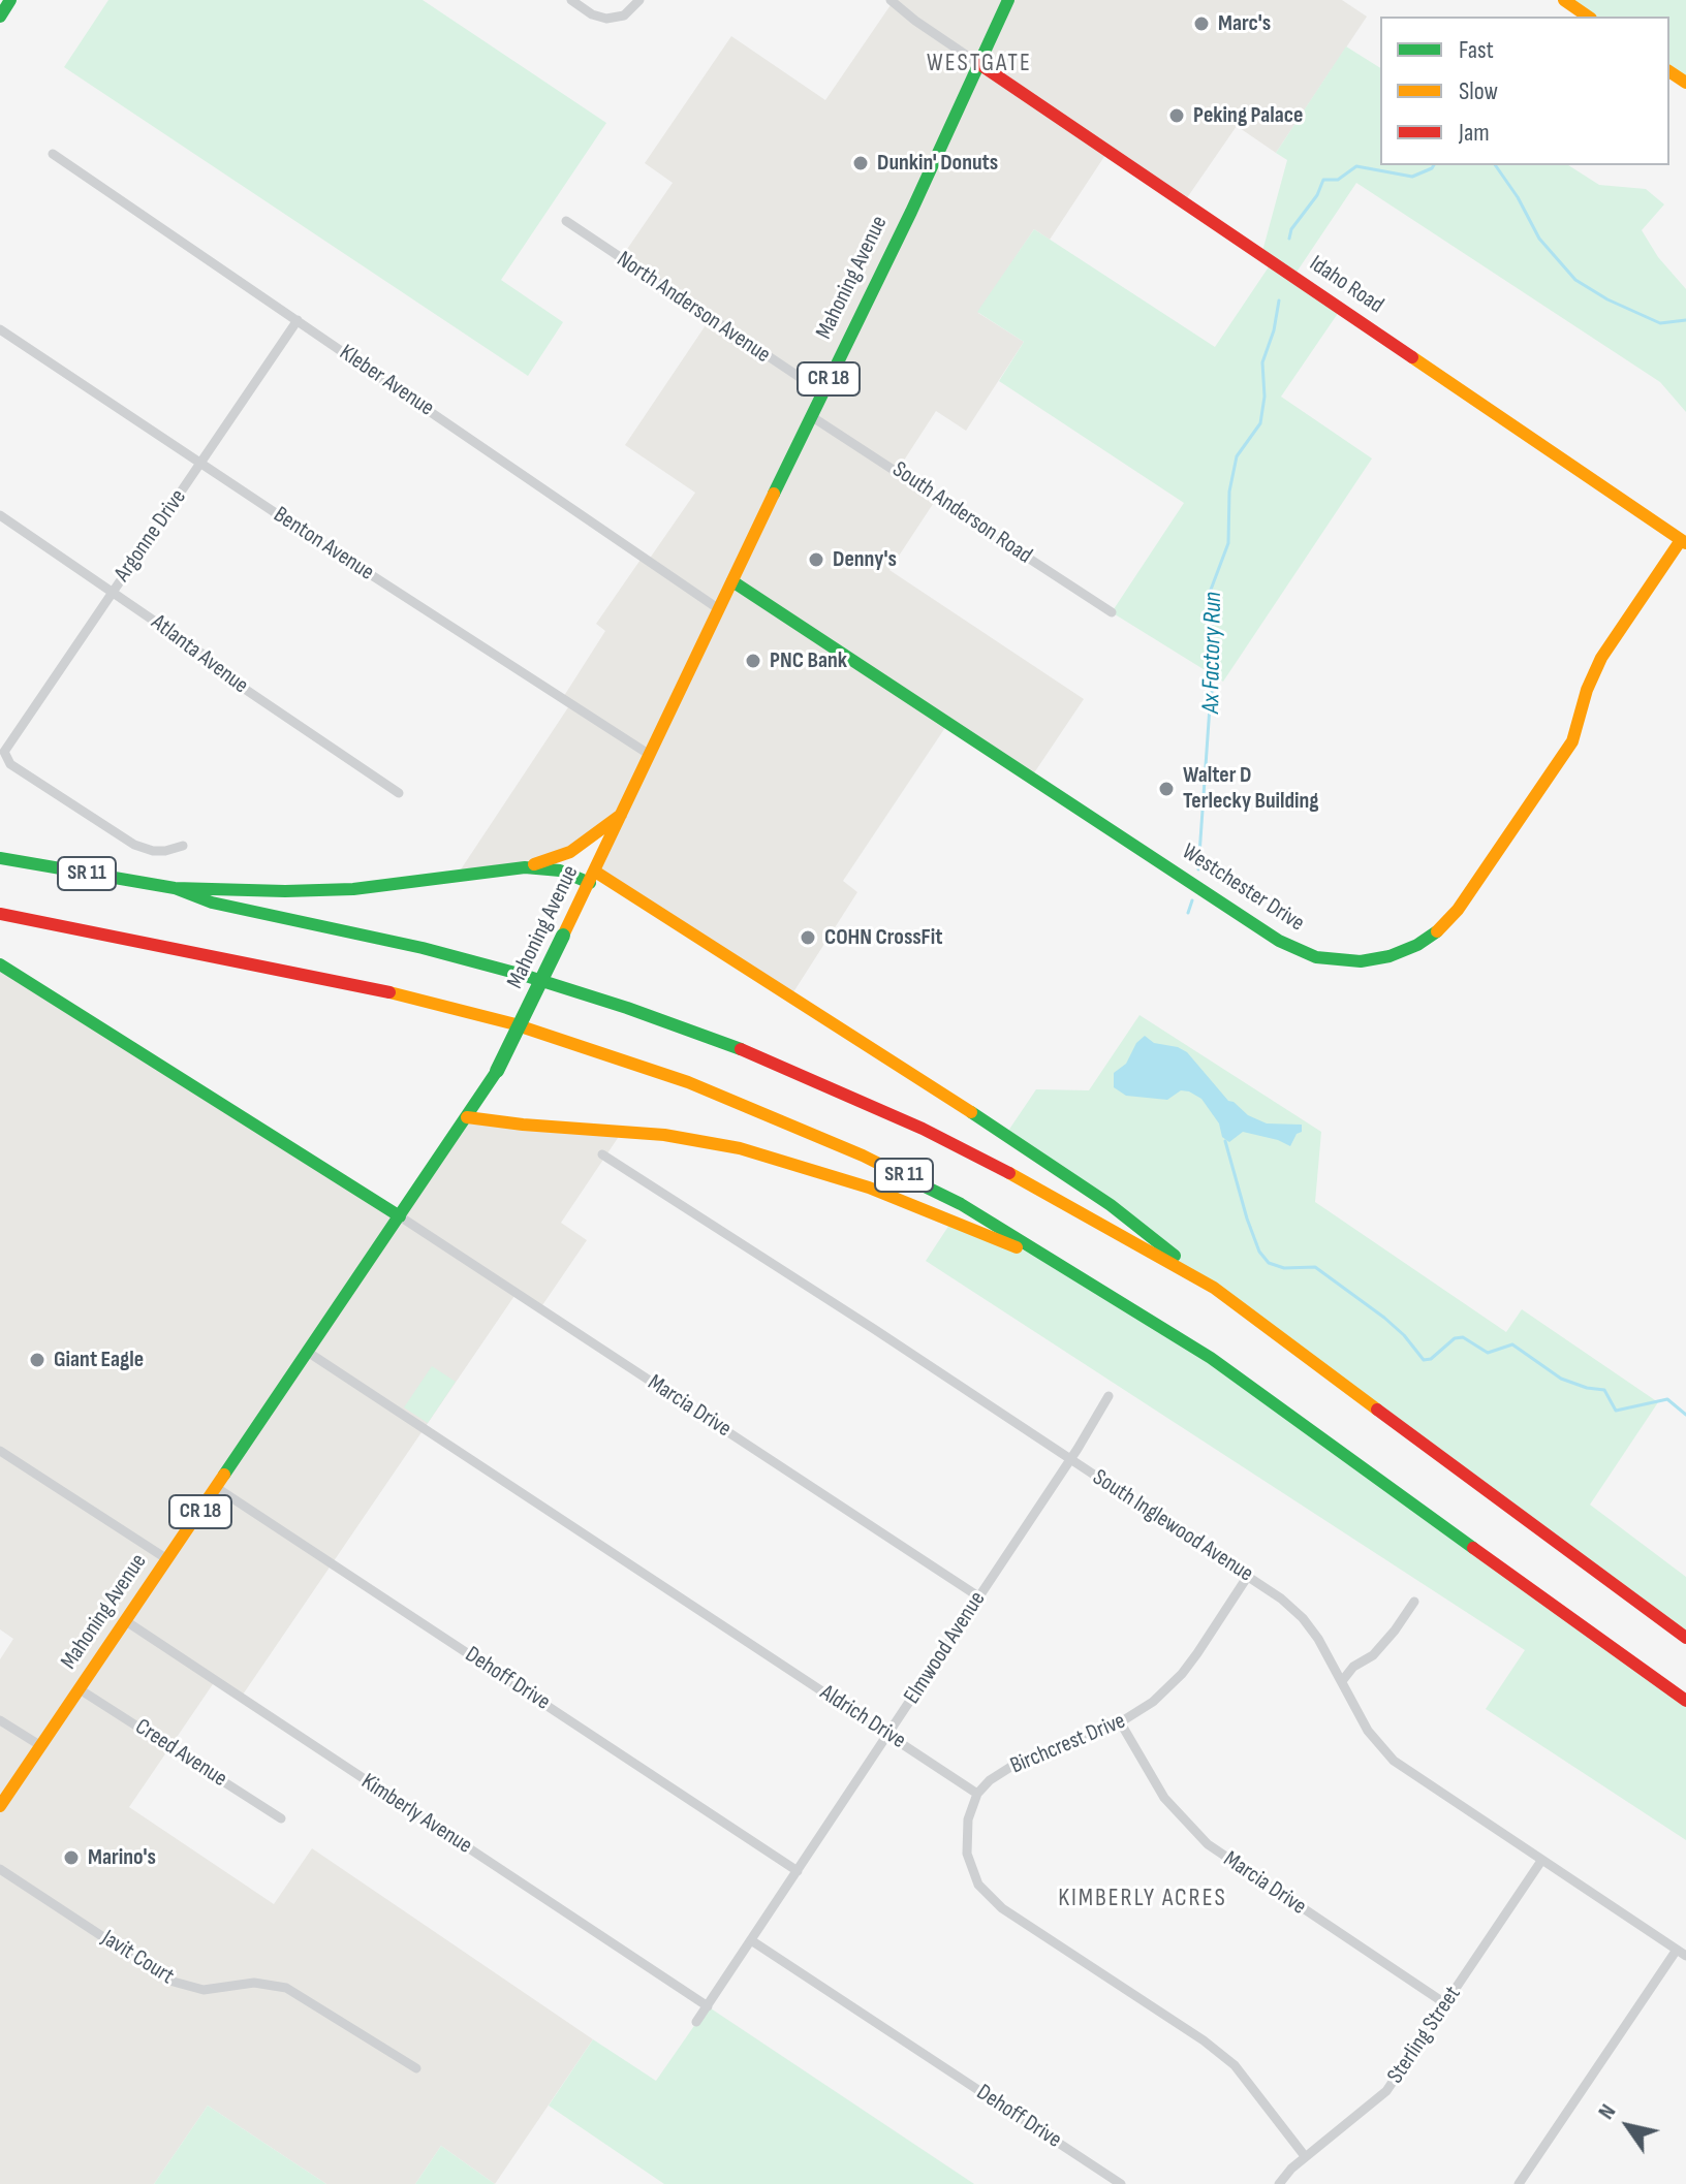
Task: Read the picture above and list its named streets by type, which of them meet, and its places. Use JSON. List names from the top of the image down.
{
  "streets": {
    "main road": [
      "Mahoning Avenue",
      "Idaho Road",
      "CR 18",
      "SR 11",
      "Westchester Drive"
    ],
    "street": [
      "North Anderson Avenue",
      "Kleber Avenue",
      "South Anderson Road",
      "Argonne Drive",
      "Benton Avenue",
      "Atlanta Avenue",
      "Marcia Drive",
      "South Inglewood Avenue",
      "Elmwood Avenue",
      "Dehoff Drive",
      "Aldrich Drive",
      "Birchcrest Drive",
      "Creed Avenue",
      "Kimberly Avenue",
      "Javit Court",
      "Sterling Street"
    ]
  },
  "crossings": [
    ["Mahoning Avenue", "Idaho Road"],
    ["Mahoning Avenue", "North Anderson Avenue"],
    ["Mahoning Avenue", "Kleber Avenue"],
    ["Mahoning Avenue", "South Anderson Road"],
    ["Mahoning Avenue", "Benton Avenue"],
    ["Mahoning Avenue", "Westchester Drive"],
    ["Mahoning Avenue", "Marcia Drive"],
    ["Mahoning Avenue", "Dehoff Drive"],
    ["Mahoning Avenue", "Aldrich Drive"],
    ["Mahoning Avenue", "Creed Avenue"],
    ["Mahoning Avenue", "Kimberly Avenue"],
    ["Idaho Road", "Westchester Drive"],
    ["Kleber Avenue", "Argonne Drive"],
    ["Argonne Drive", "Benton Avenue"],
    ["Argonne Drive", "Atlanta Avenue"],
    ["Marcia Drive", "Elmwood Avenue"],
    ["Marcia Drive", "Birchcrest Drive"],
    ["Marcia Drive", "Sterling Street"],
    ["South Inglewood Avenue", "Elmwood Avenue"],
    ["South Inglewood Avenue", "Birchcrest Drive"],
    ["South Inglewood Avenue", "Sterling Street"],
    ["Elmwood Avenue", "Dehoff Drive"],
    ["Elmwood Avenue", "Aldrich Drive"],
    ["Elmwood Avenue", "Kimberly Avenue"],
    ["Aldrich Drive", "Birchcrest Drive"]
  ],
  "districts": ["WESTGATE", "KIMBERLY ACRES"],
  "water": ["Ax Factory Run"],
  "places": [
    "Marc's",
    "Peking Palace",
    "Dunkin' Donuts",
    "Denny's",
    "PNC Bank",
    "Walter D Terlecky Building",
    "COHN CrossFit",
    "Giant Eagle",
    "Marino's"
  ],
  "legend": ["Fast", "Slow", "Jam"],
  "north": "top left"
}
